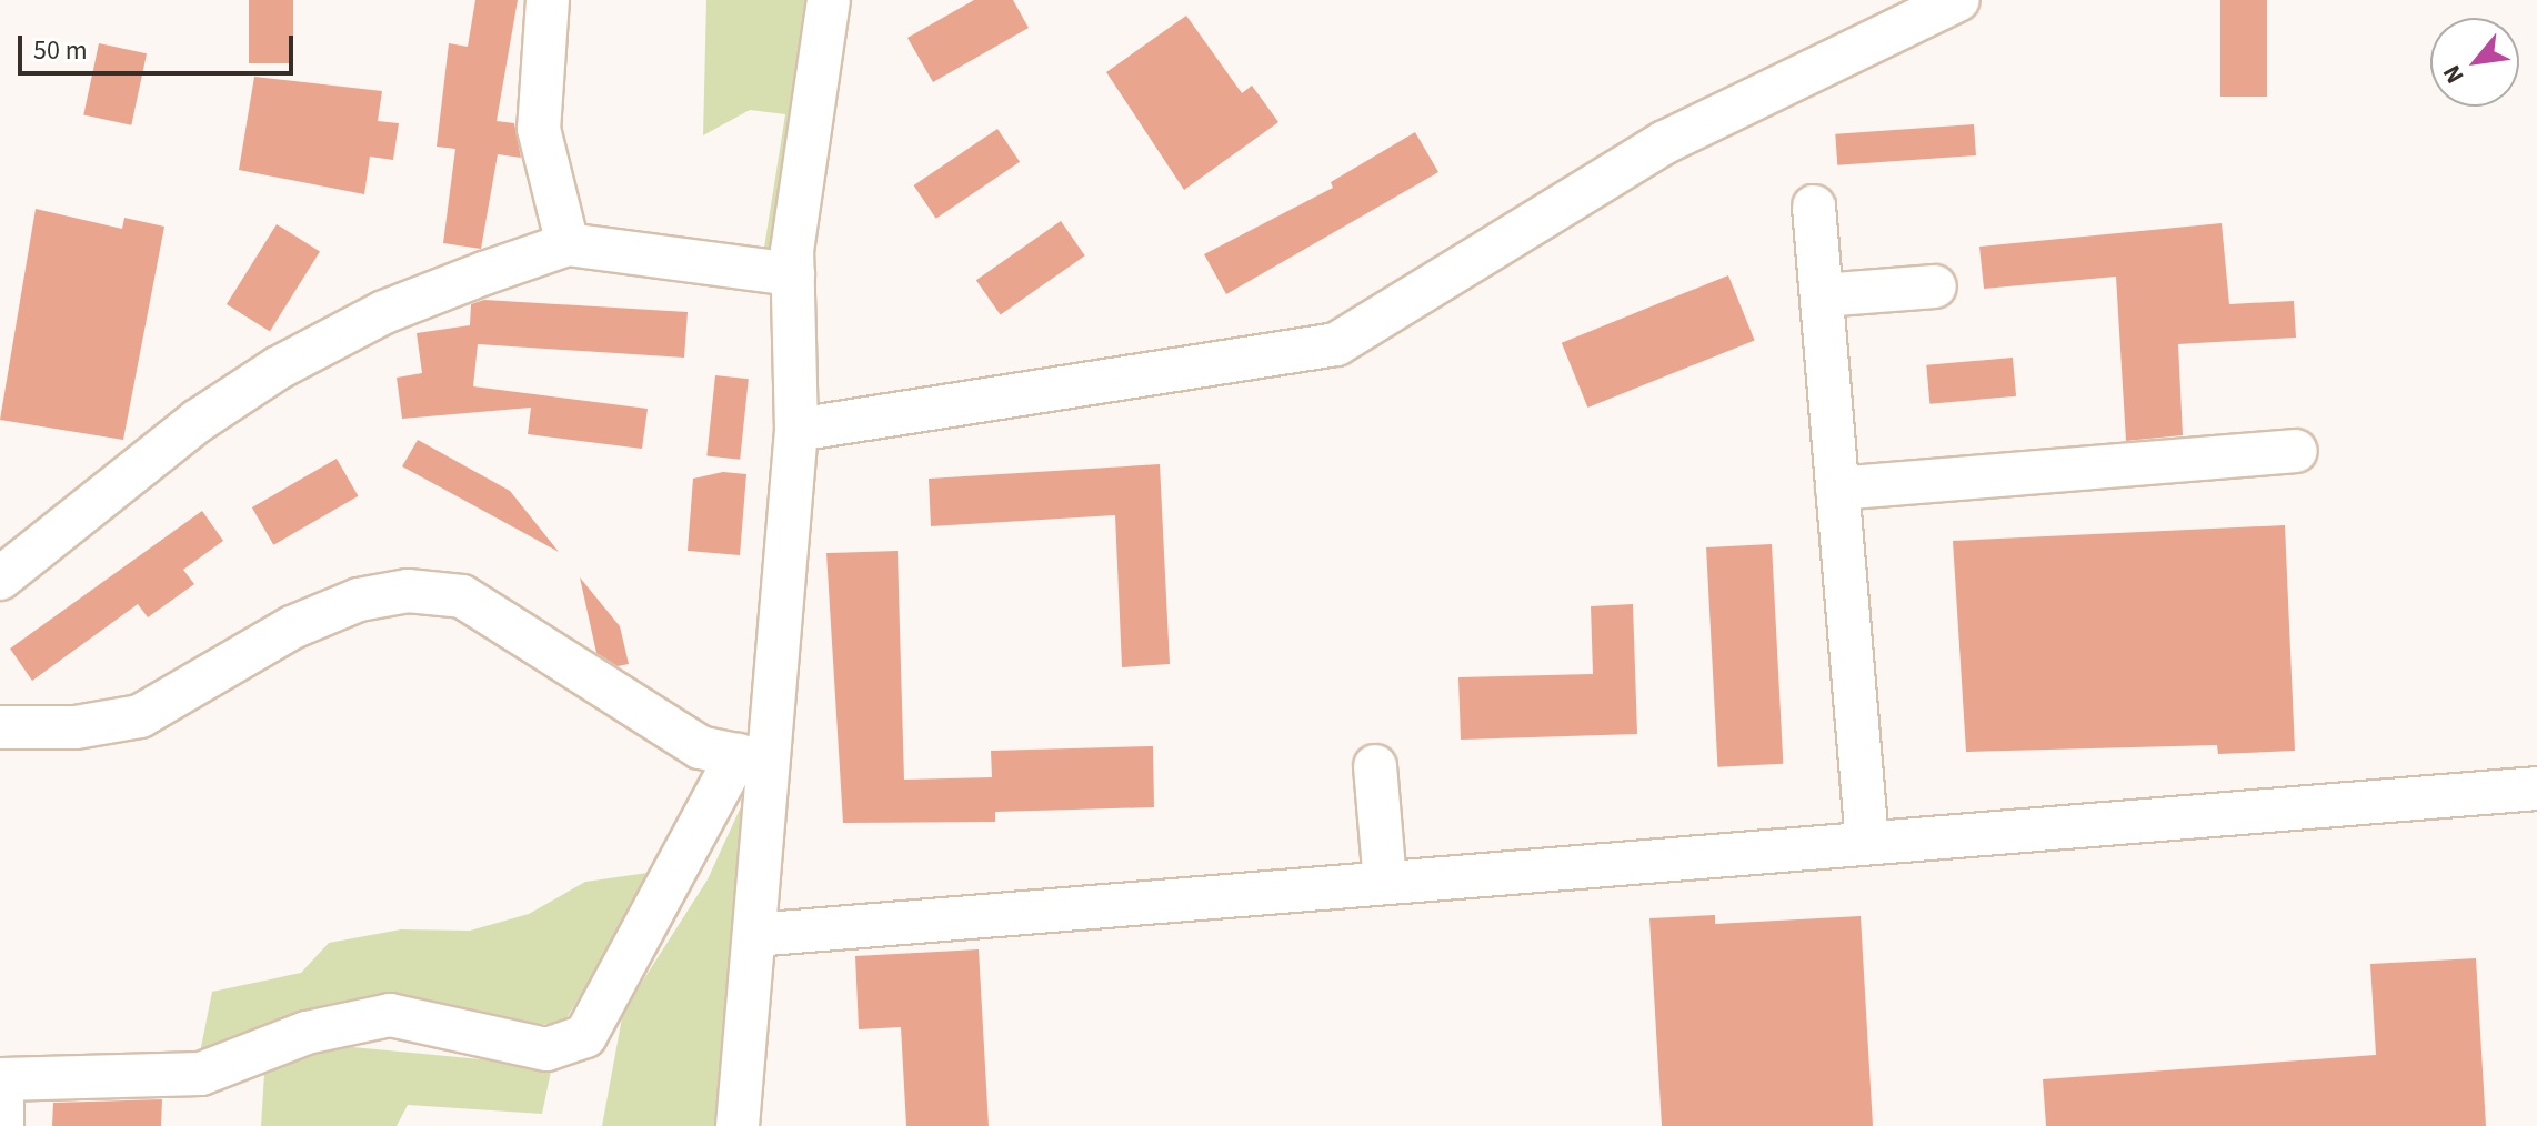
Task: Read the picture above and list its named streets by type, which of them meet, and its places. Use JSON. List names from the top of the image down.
{
  "scale_bar": "50 m",
  "north": "bottom left"
}
